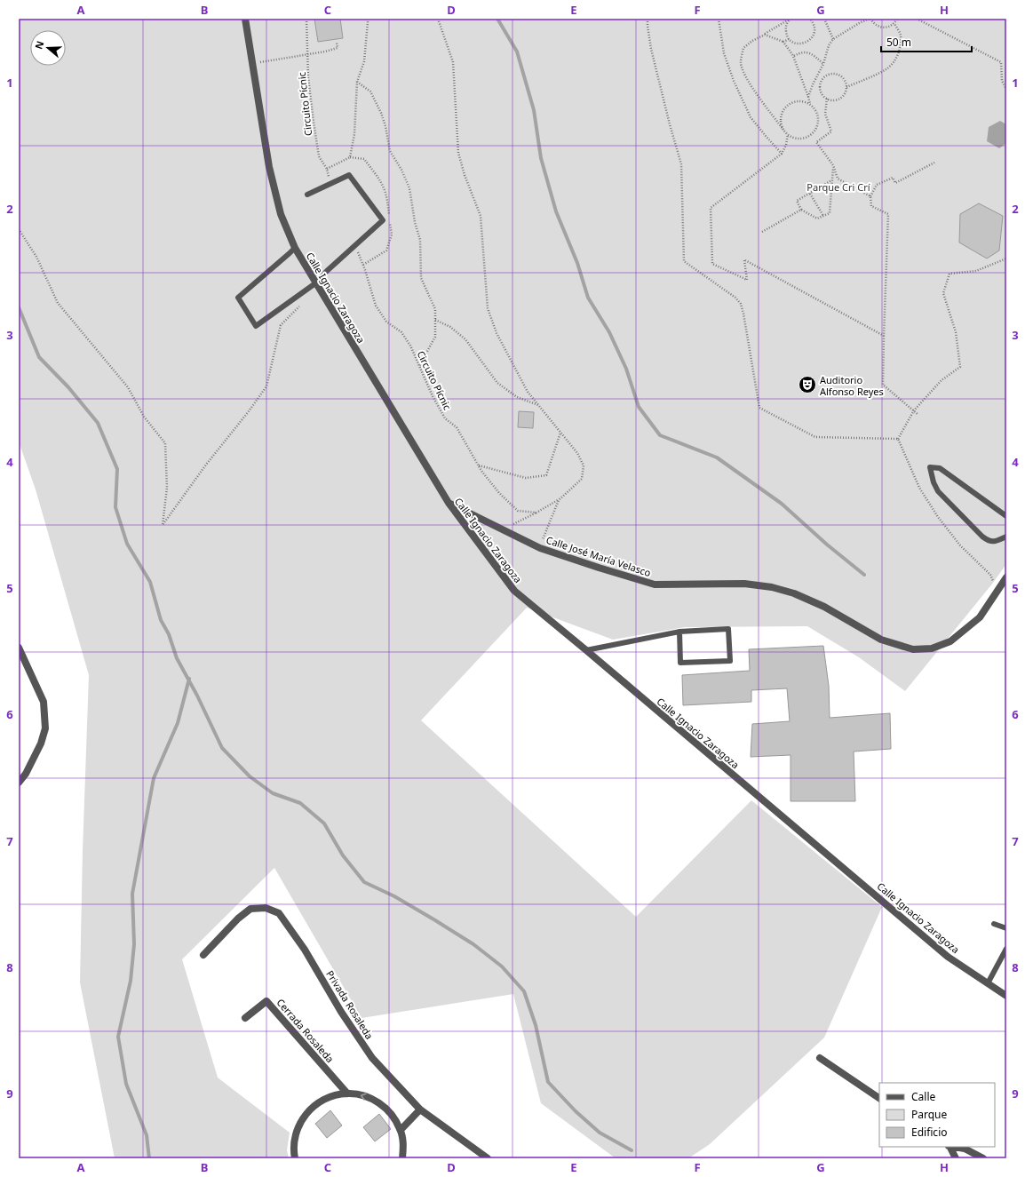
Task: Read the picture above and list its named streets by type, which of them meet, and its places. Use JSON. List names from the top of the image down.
{
  "streets": {
    "street": [
      "Calle Ignacio Zaragoza",
      "Calle José María Velasco",
      "Privada Rosaleda",
      "Cerrada Rosaleda"
    ],
    "path": ["Circuito Pícnic"]
  },
  "crossings": [
    ["Calle Ignacio Zaragoza", "Calle José María Velasco"]
  ],
  "parks": ["Parque Cri Crí"],
  "places": {
    "theatre": ["Auditorio Alfonso Reyes"]
  },
  "legend": ["Calle", "Parque", "Edificio"],
  "scale_bar": "50 m",
  "north": "left",
  "grid": {
    "columns": [
      "A",
      "B",
      "C",
      "D",
      "E",
      "F",
      "G",
      "H"
    ],
    "rows": [
      "1",
      "2",
      "3",
      "4",
      "5",
      "6",
      "7",
      "8",
      "9"
    ]
  }
}
